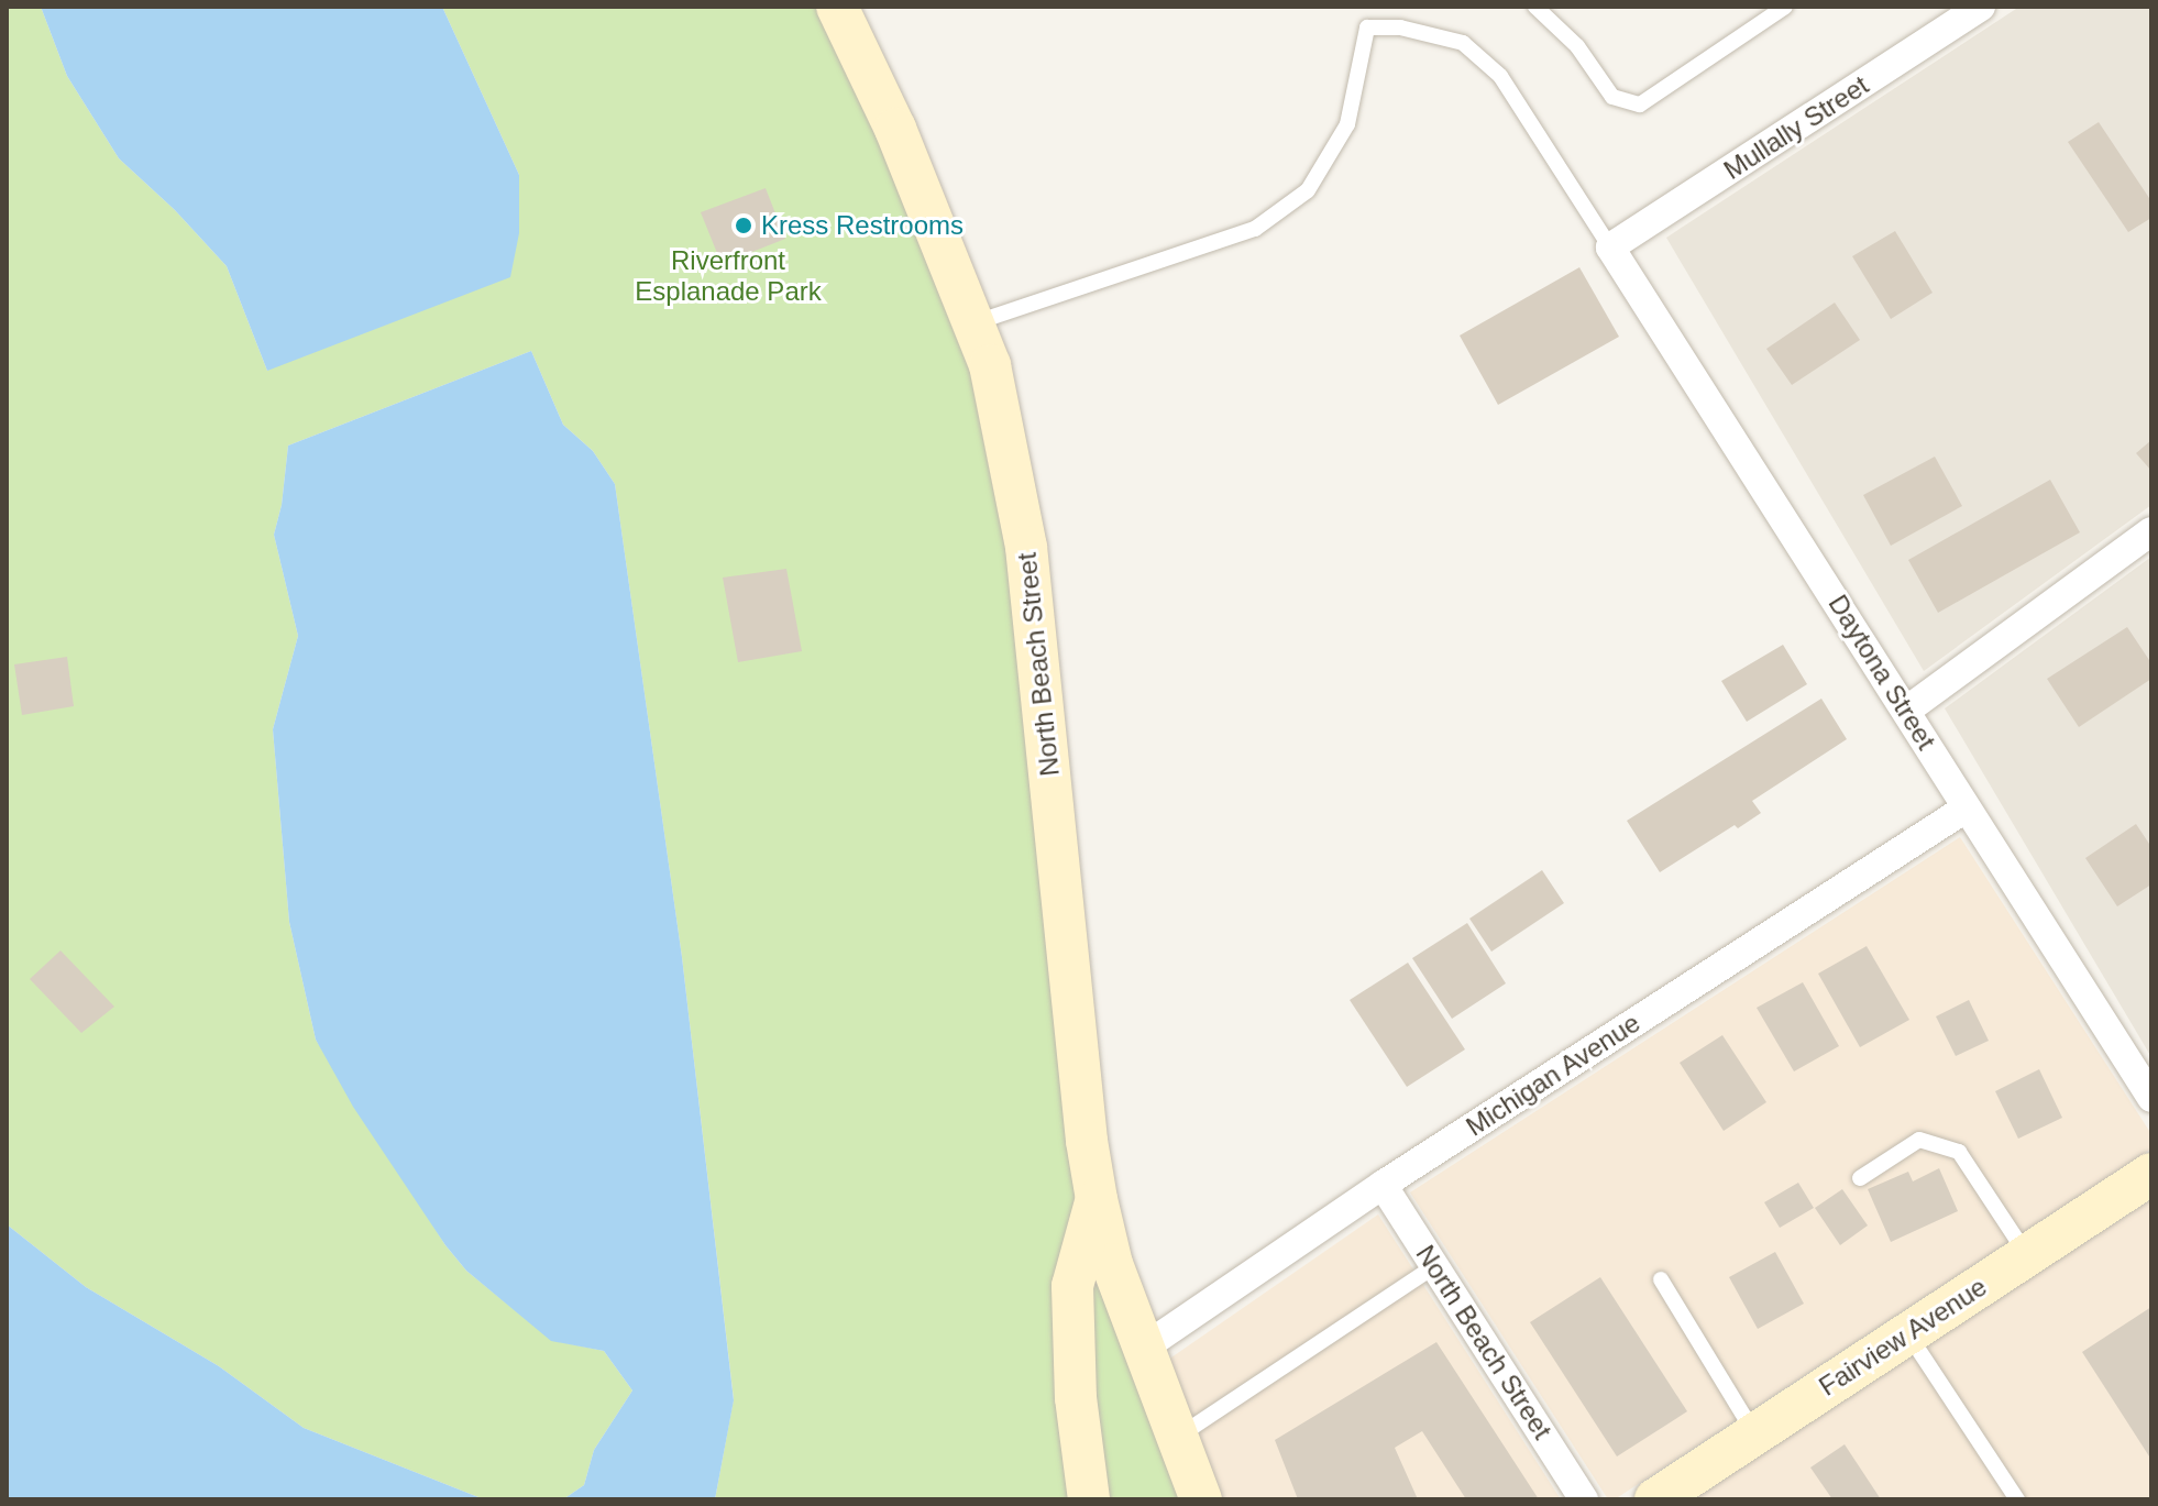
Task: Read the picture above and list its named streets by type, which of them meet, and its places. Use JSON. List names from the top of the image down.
{
  "streets": {
    "street": [
      "Mullally Street",
      "North Beach Street",
      "Daytona Street",
      "Michigan Avenue",
      "Fairview Avenue"
    ]
  },
  "crossings": [
    ["Mullally Street", "Daytona Street"],
    ["North Beach Street", "Michigan Avenue"],
    ["Daytona Street", "Michigan Avenue"]
  ],
  "parks": ["Riverfront Esplanade Park"],
  "places": ["Kress Restrooms"]
}
